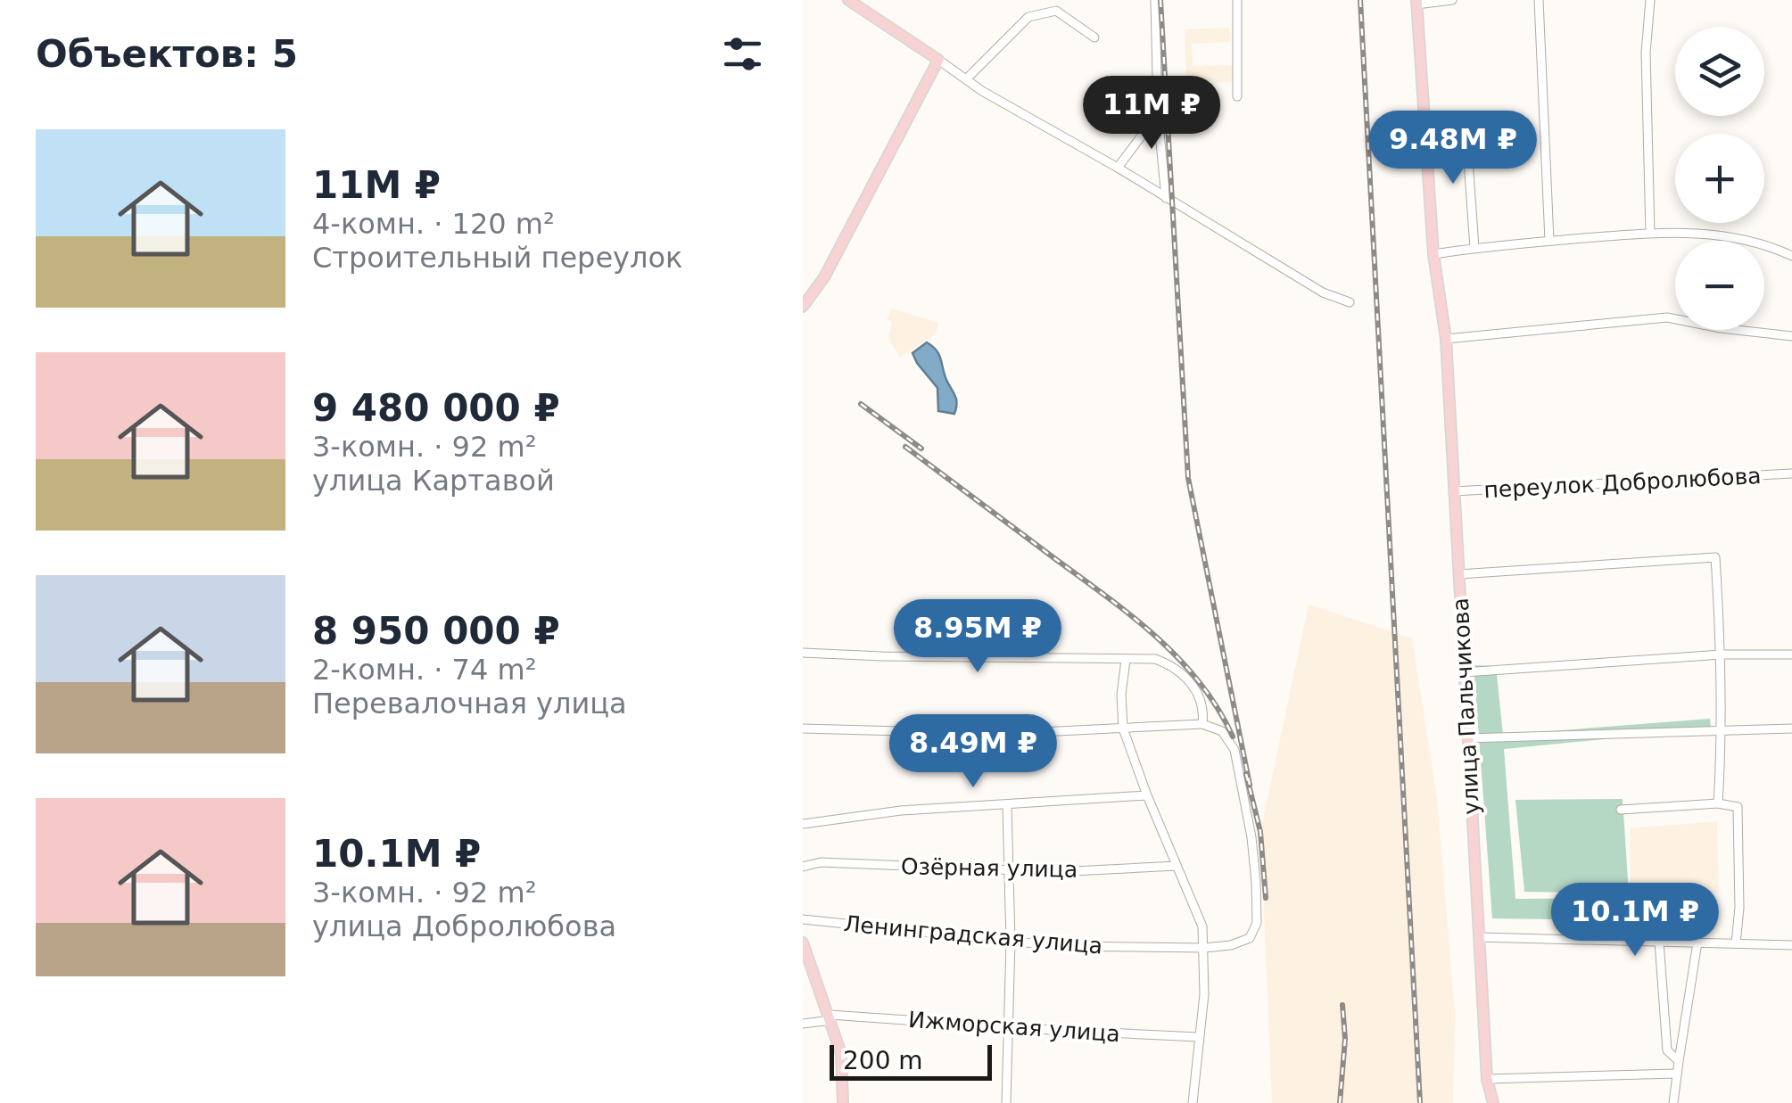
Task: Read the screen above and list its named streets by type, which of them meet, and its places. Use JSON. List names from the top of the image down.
{
  "streets": {
    "main road": ["улица Пальчикова"],
    "street": [
      "переулок Добролюбова",
      "Озёрная улица",
      "Ленинградская улица",
      "Ижморская улица"
    ]
  },
  "crossings": [
    ["переулок Добролюбова", "улица Пальчикова"]
  ],
  "scale_bar": "200 m",
  "page": {
    "heading": "Объектов: 5",
    "map_buttons": ["+", "−"],
    "price": [
      "11M ₽",
      "9.48M ₽",
      "8.95M ₽",
      "8.49M ₽",
      "10.1M ₽"
    ],
    "list": [
      {
        "name": "11M ₽",
        "note": "4-комн. · 120 m² · Строительный переулок"
      },
      {
        "name": "9 480 000 ₽",
        "note": "3-комн. · 92 m² · улица Картавой"
      },
      {
        "name": "8 950 000 ₽",
        "note": "2-комн. · 74 m² · Перевалочная улица"
      },
      {
        "name": "10.1M ₽",
        "note": "3-комн. · 92 m² · улица Добролюбова"
      }
    ],
    "scale": "200 m"
  }
}
